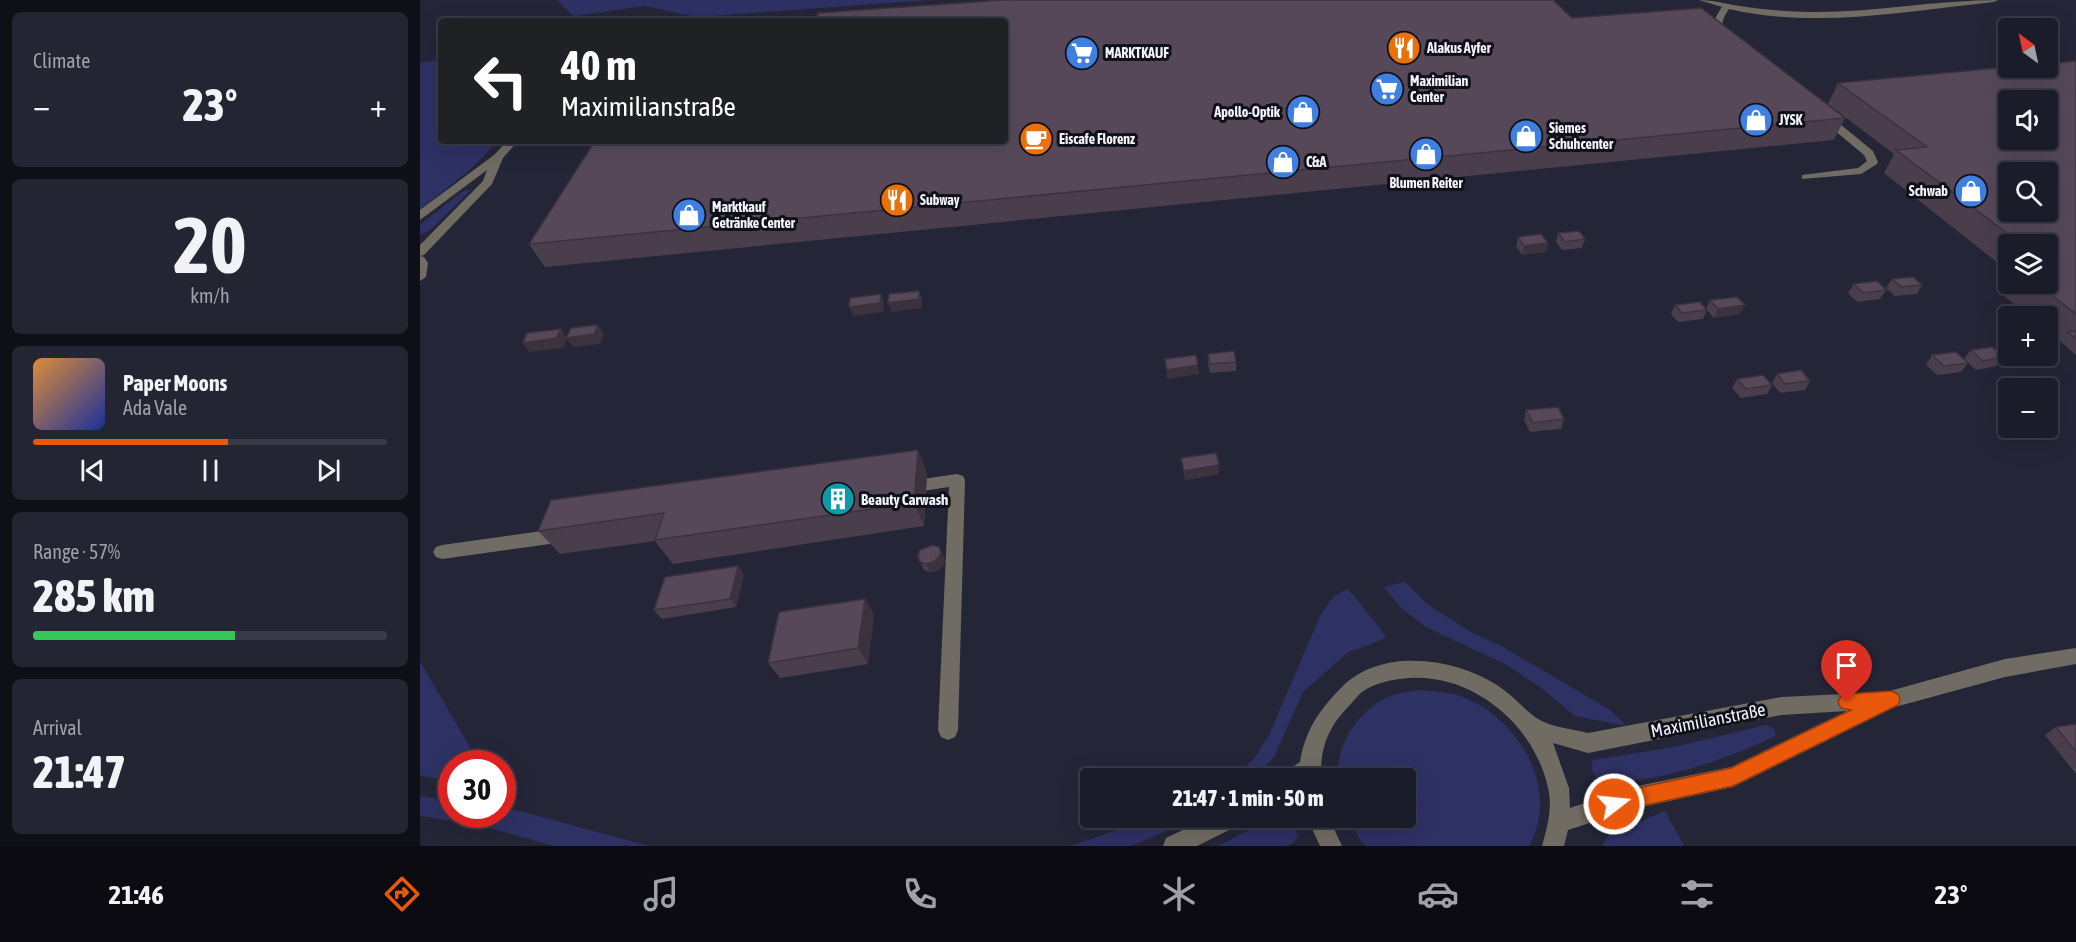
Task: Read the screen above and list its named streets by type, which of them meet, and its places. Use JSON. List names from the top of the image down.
{
  "streets": {
    "street": ["Maximilianstraße"]
  },
  "places": {
    "restaurant": ["Alakus Ayfer", "Subway"],
    "supermarket": ["MARKTKAUF", "Maximilian Center"],
    "shop": [
      "Apollo-Optik",
      "JYSK",
      "Siemes Schuhcenter",
      "Blumen Reiter",
      "C&A",
      "Schwab",
      "Marktkauf Getränke Center"
    ],
    "cafe": ["Eiscafe Florenz"],
    "building": ["Beauty Carwash"]
  },
  "north": "top left",
  "page": {
    "tile": [
      "Climate",
      ["20", "km/h"],
      ["Range · 57%", "285 km"],
      ["Arrival", "21:47"]
    ],
    "map_buttons": ["+", "−"],
    "turn": ["40 m", "Maximilianstraße"],
    "heat": ["−", "23°", "+"],
    "song": ["Paper Moons", "Ada Vale"],
    "limit": "30",
    "trip": "21:47 · 1 min · 50 m",
    "tabs": ["21:46", "23°"]
  }
}
